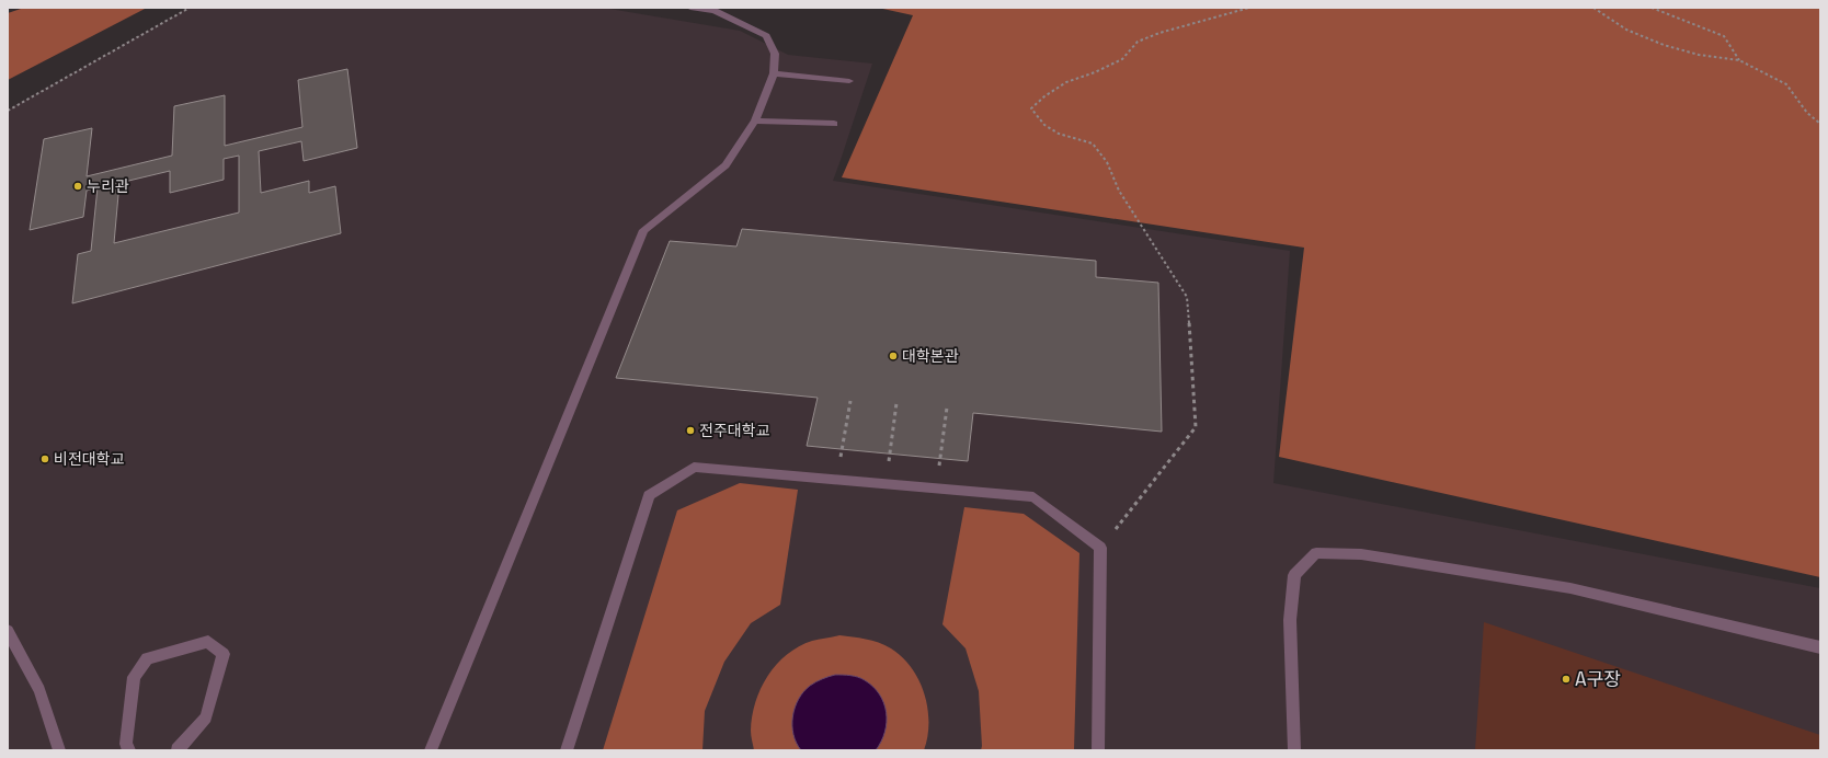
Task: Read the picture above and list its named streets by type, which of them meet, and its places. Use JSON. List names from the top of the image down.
{
  "places": [
    "누리관",
    "대학본관",
    "전주대학교",
    "비전대학교",
    "A구장"
  ]
}
